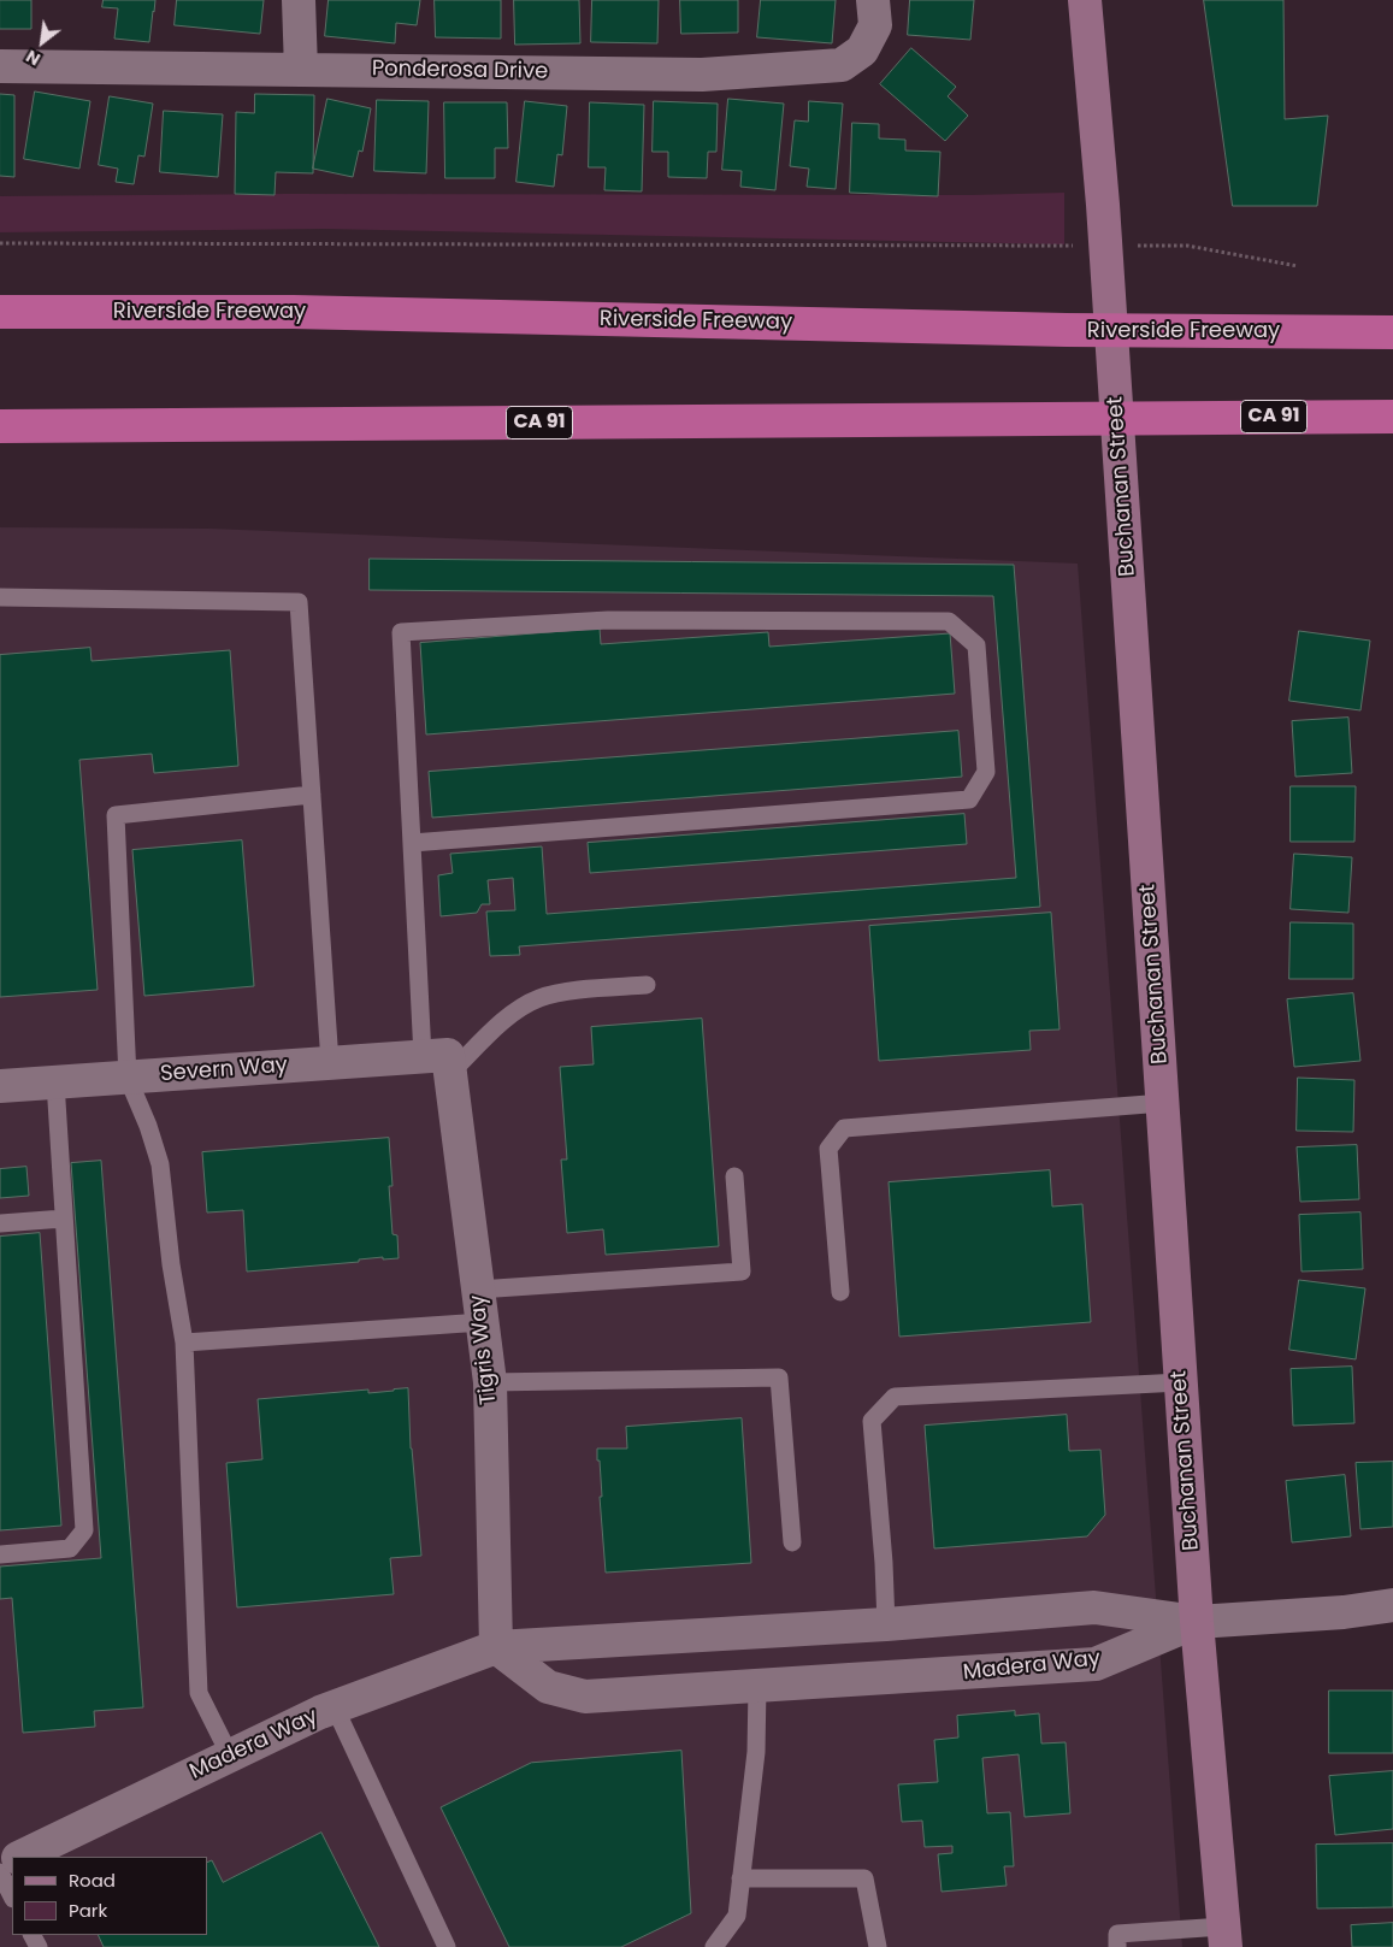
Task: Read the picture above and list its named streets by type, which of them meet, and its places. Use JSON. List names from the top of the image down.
{
  "streets": {
    "highway": ["Riverside Freeway", "CA 91"],
    "street": [
      "Ponderosa Drive",
      "Buchanan Street",
      "Severn Way",
      "Tigris Way",
      "Madera Way"
    ]
  },
  "crossings": [
    ["Buchanan Street", "Madera Way"],
    ["Severn Way", "Tigris Way"],
    ["Tigris Way", "Madera Way"]
  ],
  "legend": ["Road", "Park"],
  "north": "bottom left"
}
